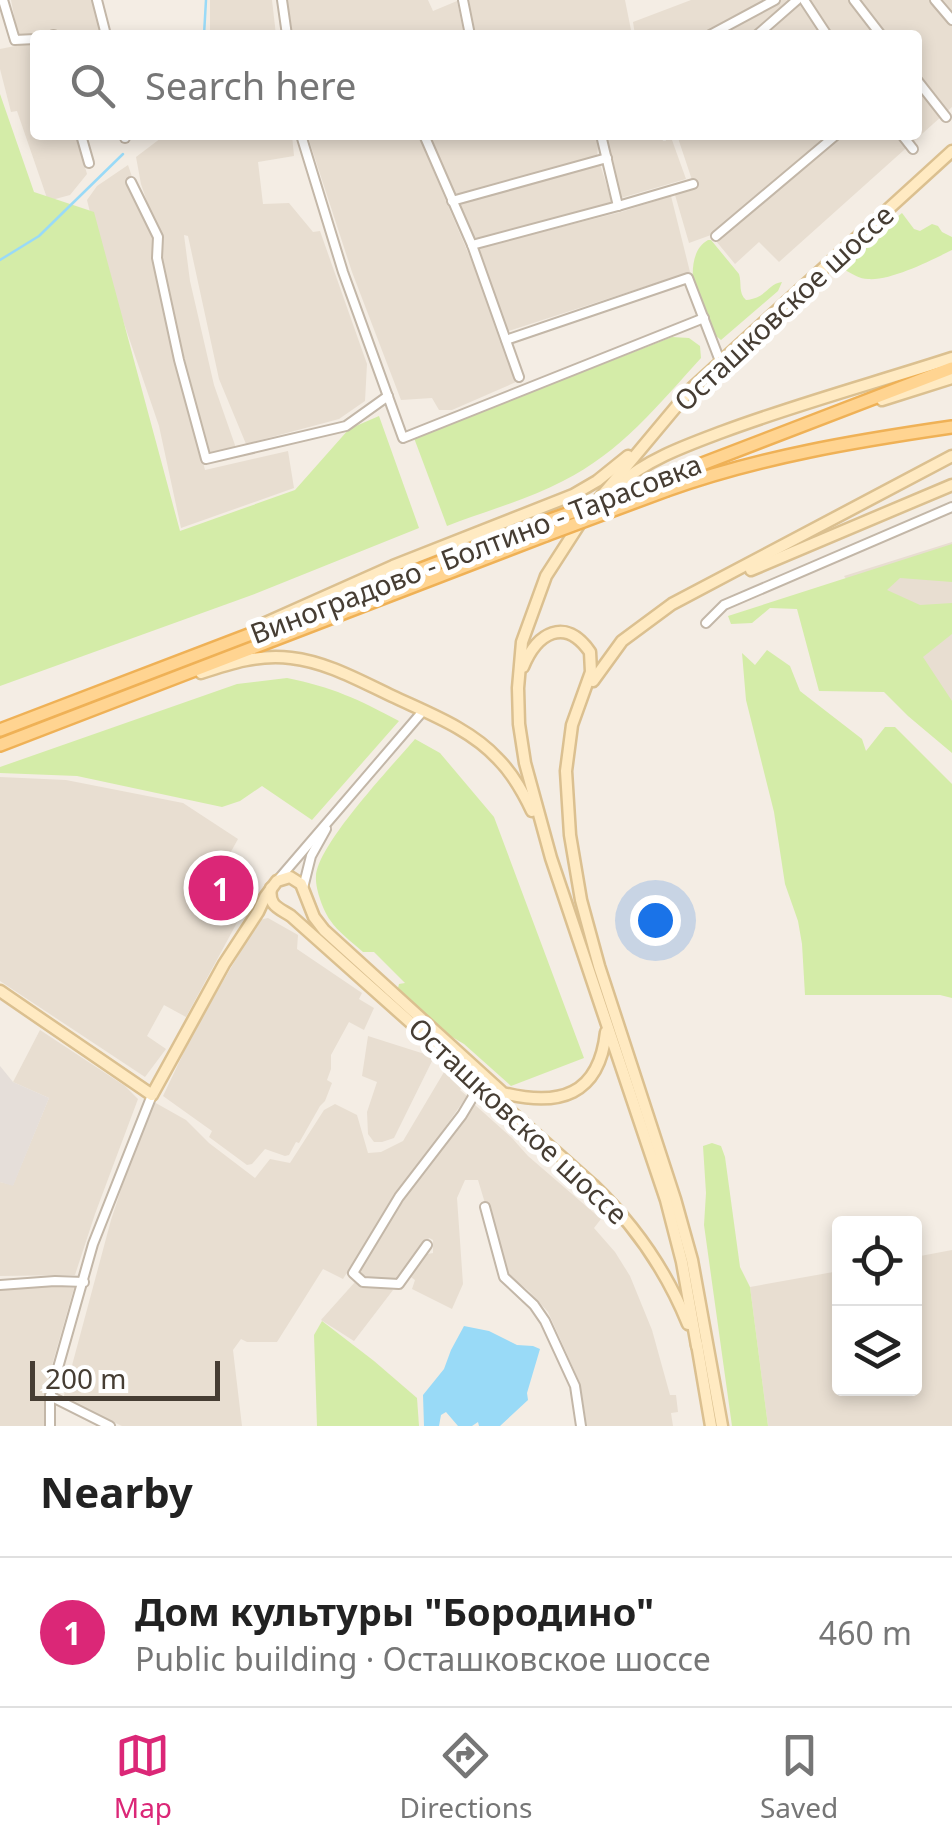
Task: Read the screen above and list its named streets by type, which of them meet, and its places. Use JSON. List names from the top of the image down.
{
  "streets": {
    "main road": ["Осташковское шоссе", "Виноградово - Болтино - Тарасовка"]
  },
  "scale_bar": "200 m",
  "page": {
    "search": "Search here",
    "pins": "1",
    "scale": "200 m",
    "heading": "Nearby",
    "list": [
      {
        "mark": "1",
        "name": "Дом культуры \"Бородино\"",
        "note": "Public building · Осташковское шоссе",
        "value": "460 m"
      }
    ],
    "nav": ["Map", "Directions", "Saved"]
  }
}
